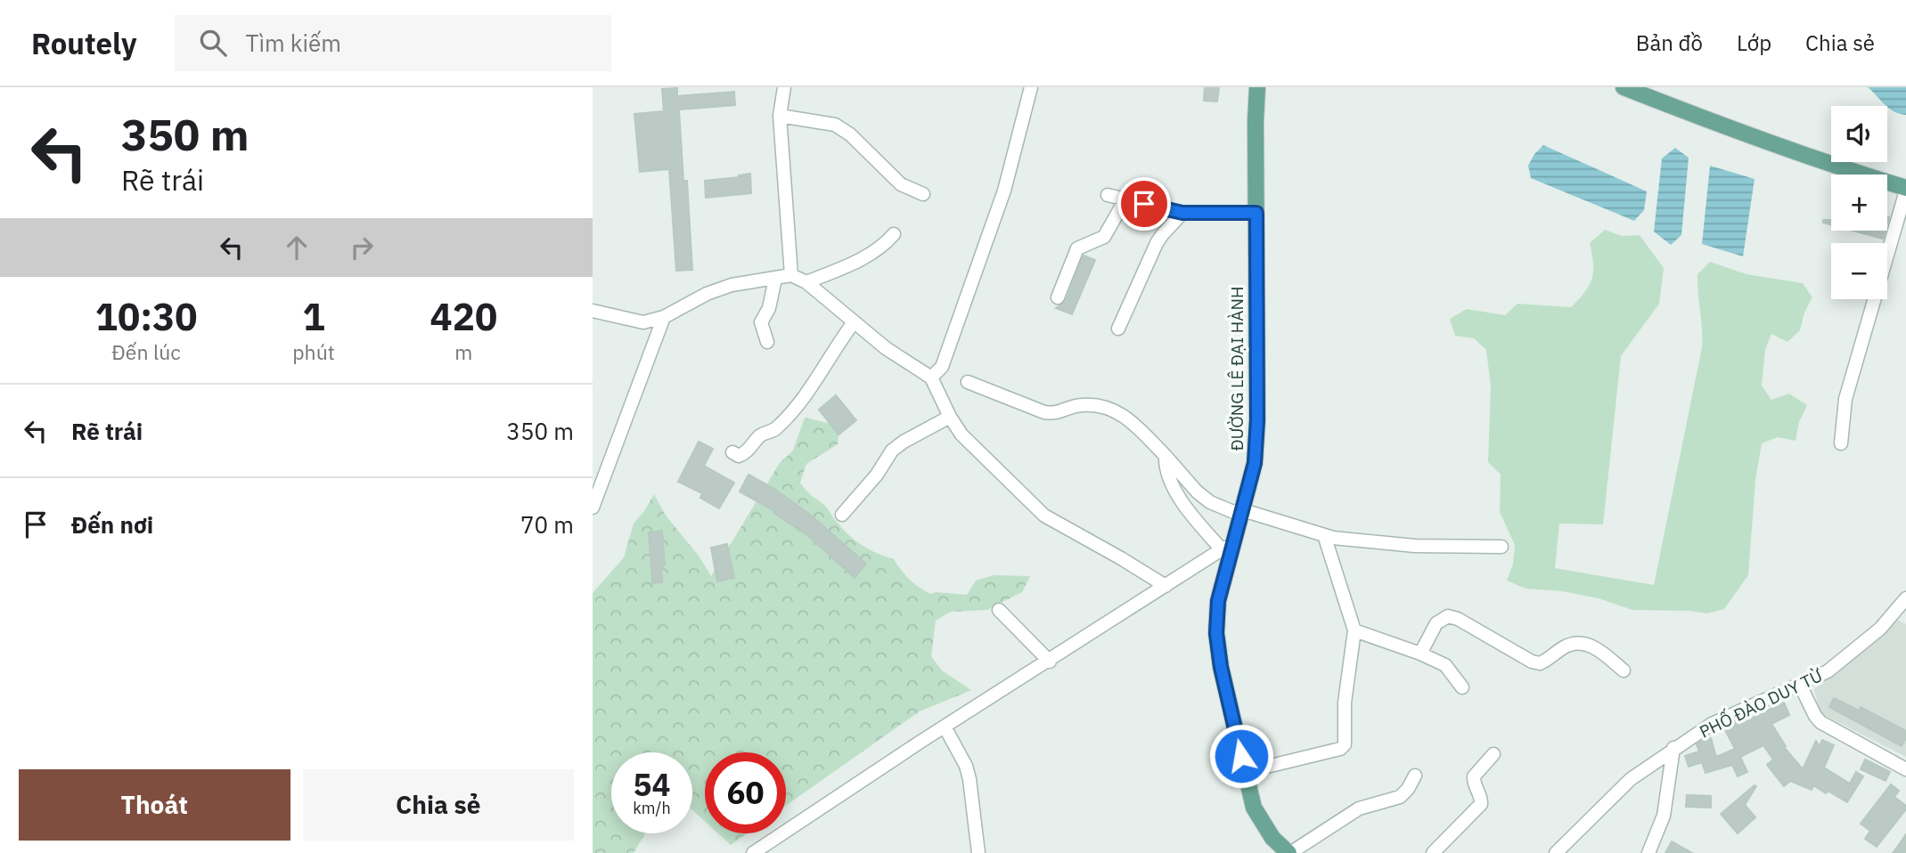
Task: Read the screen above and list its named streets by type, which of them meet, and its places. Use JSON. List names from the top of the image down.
{
  "streets": {
    "main road": ["ĐƯỜNG LÊ ĐẠI HÀNH"],
    "street": ["PHỐ ĐÀO DUY TỪ"]
  },
  "page": {
    "header": "Routely",
    "search": "Tìm kiếm",
    "nav": ["Bản đồ", "Lớp", "Chia sẻ"],
    "turn": ["350 m", "Rẽ trái"],
    "map_buttons": ["+", "−"],
    "eta": [
      "10:30",
      "Đến lúc",
      "1",
      "phút",
      "420",
      "m"
    ],
    "list": [
      {
        "name": "Rẽ trái",
        "value": "350 m"
      },
      {
        "name": "Đến nơi",
        "value": "70 m"
      }
    ],
    "speed": "54 km/h",
    "limit": "60",
    "buttons": ["Thoát", "Chia sẻ"]
  }
}
